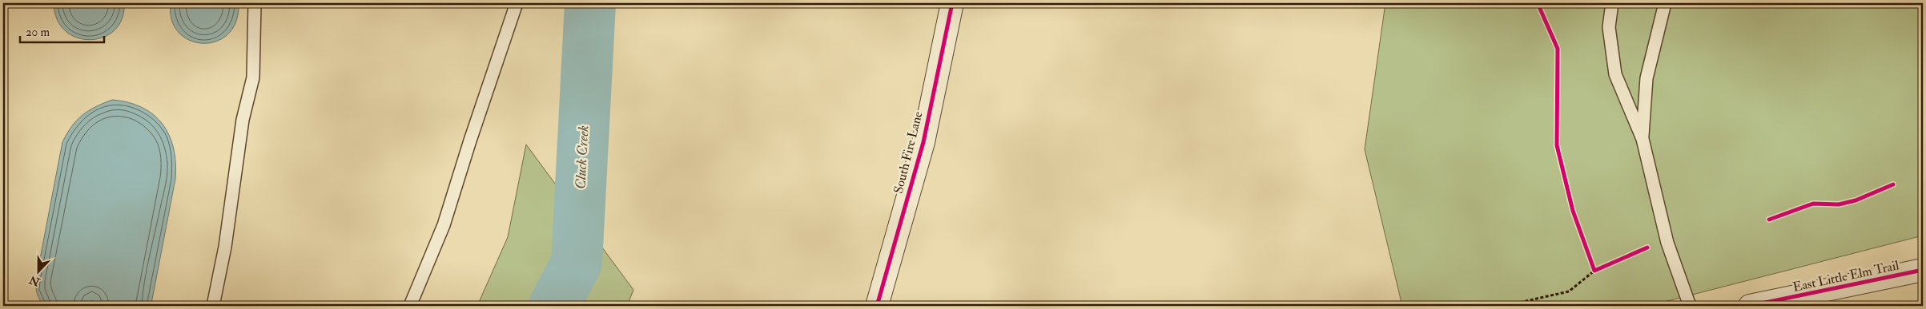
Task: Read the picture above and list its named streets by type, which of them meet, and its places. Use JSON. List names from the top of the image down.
{
  "streets": {
    "street": ["South Fire Lane", "East Little Elm Trail"]
  },
  "water": ["Cluck Creek"],
  "scale_bar": "20 m",
  "north": "bottom"
}
